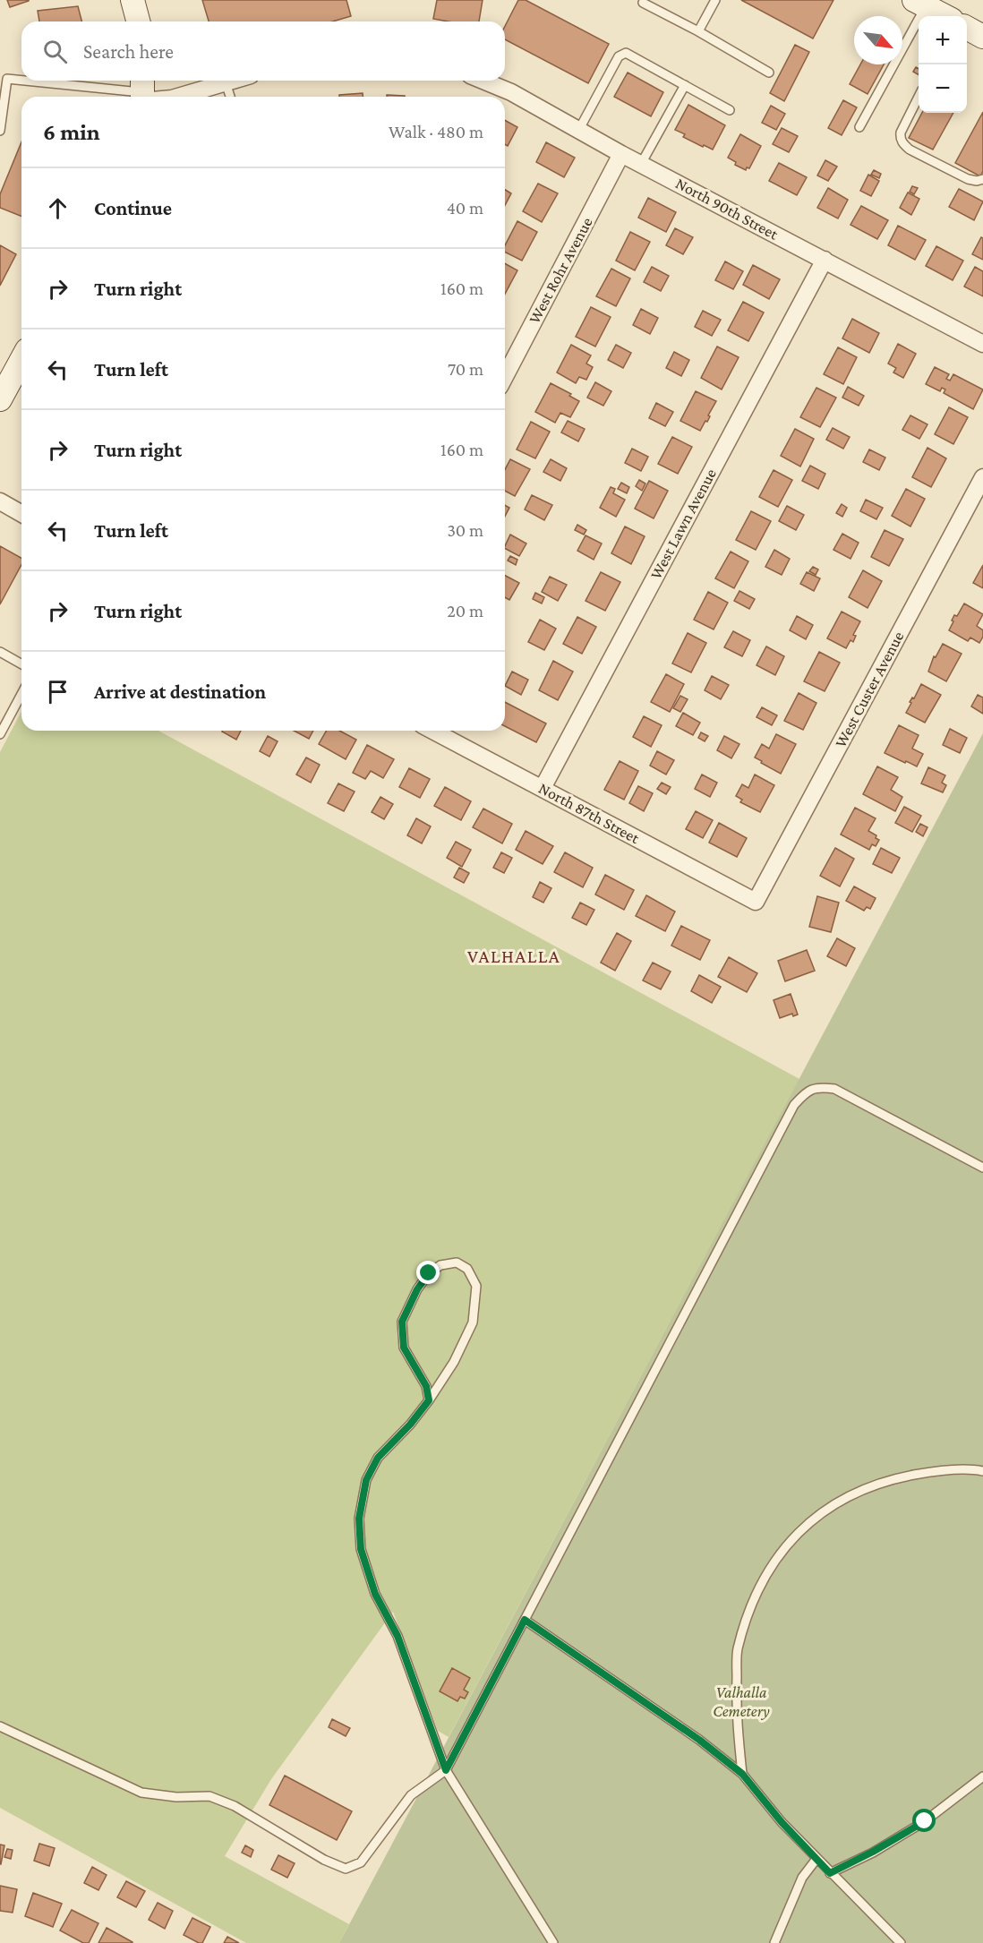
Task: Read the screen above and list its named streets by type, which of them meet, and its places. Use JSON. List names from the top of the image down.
{
  "streets": {
    "street": [
      "North 90th Street",
      "West Rohr Avenue",
      "West Lawn Avenue",
      "West Custer Avenue",
      "North 87th Street"
    ]
  },
  "crossings": [
    ["North 90th Street", "West Rohr Avenue"],
    ["North 90th Street", "West Lawn Avenue"],
    ["West Lawn Avenue", "North 87th Street"],
    ["West Custer Avenue", "North 87th Street"]
  ],
  "districts": ["VALHALLA"],
  "parks": ["Valhalla Cemetery"],
  "north": "bottom right",
  "page": {
    "map_buttons": ["+", "−"],
    "search": "Search here",
    "heading": ["6 min", "Walk · 480 m"],
    "list": [
      ["Continue", "40 m"],
      ["Turn right", "160 m"],
      ["Turn left", "70 m"],
      ["Turn right", "160 m"],
      ["Turn left", "30 m"],
      ["Turn right", "20 m"],
      "Arrive at destination"
    ]
  }
}
